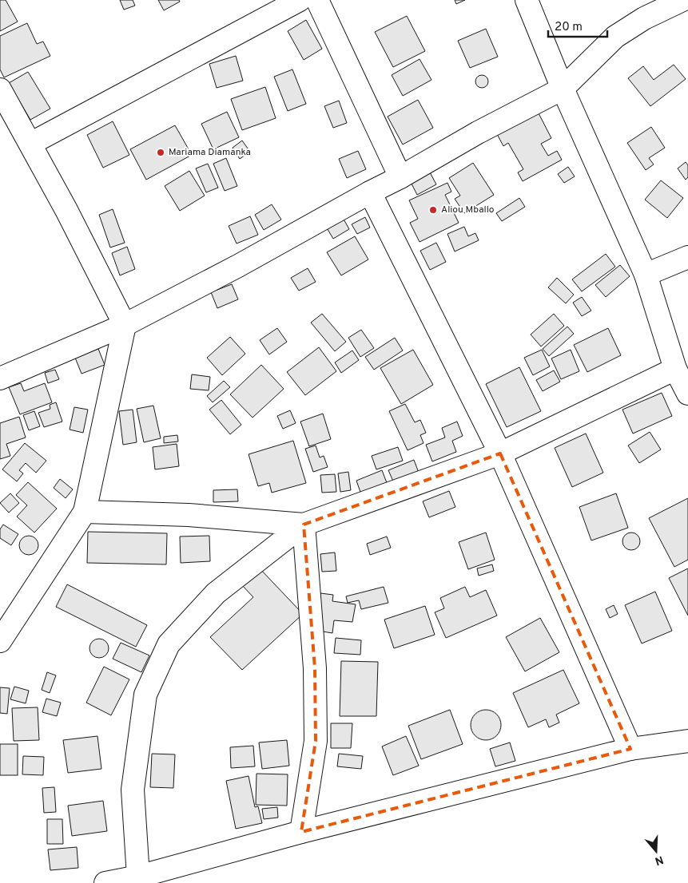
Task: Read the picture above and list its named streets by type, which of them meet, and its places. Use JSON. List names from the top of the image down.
{
  "places": ["Mariama Diamanka", "Aliou Mballo"],
  "scale_bar": "20 m",
  "north": "bottom"
}
